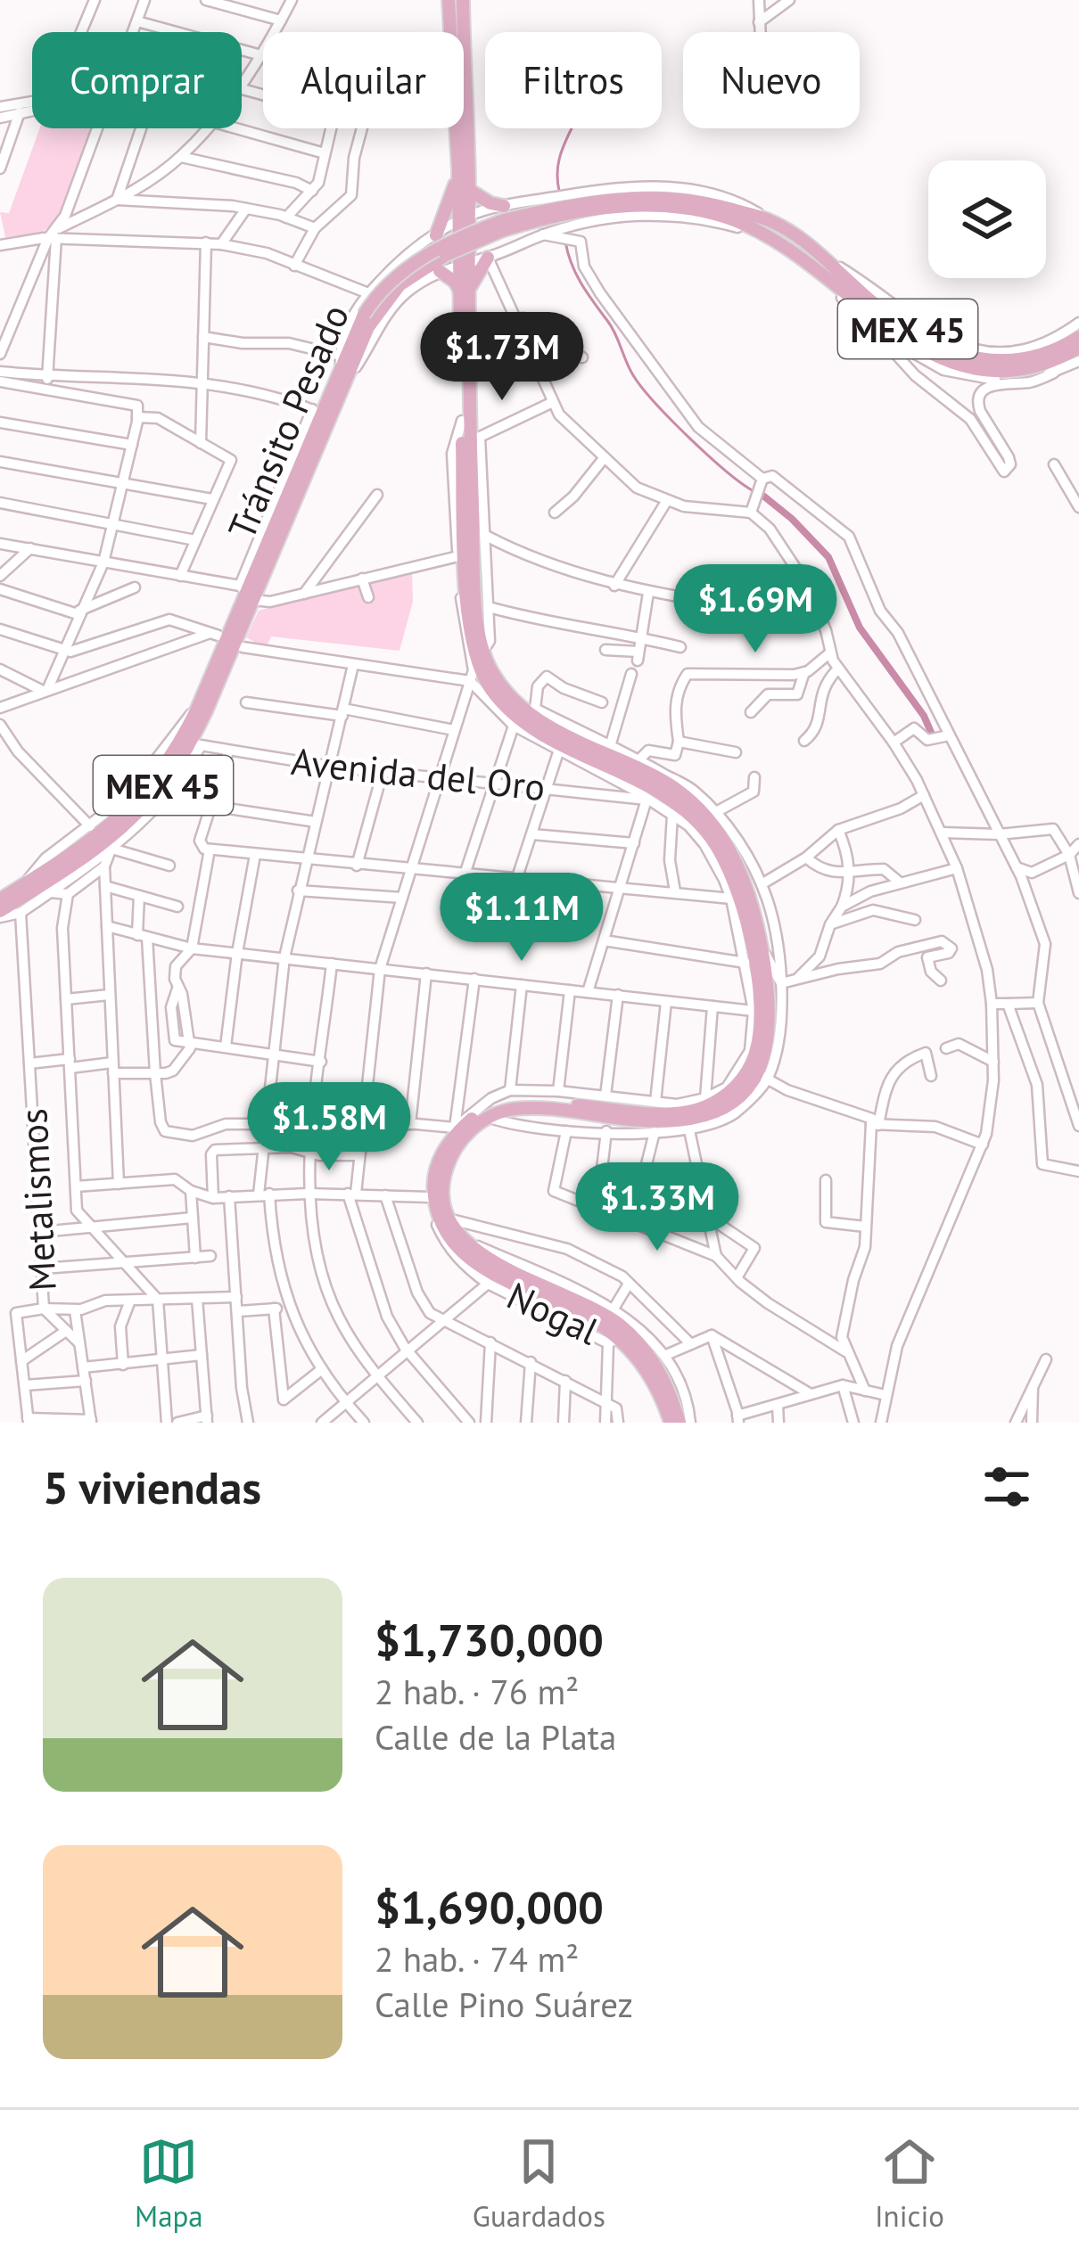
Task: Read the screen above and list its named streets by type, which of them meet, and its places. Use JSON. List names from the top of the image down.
{
  "streets": {
    "main road": ["MEX 45", "Tránsito Pesado"],
    "street": ["Avenida del Oro", "Metalismos", "Nogal"]
  },
  "crossings": [
    ["MEX 45", "Tránsito Pesado"],
    ["MEX 45", "Avenida del Oro"]
  ],
  "page": {
    "chip": [
      "Comprar",
      "Alquilar",
      "Filtros",
      "Nuevo"
    ],
    "price": [
      "$1.73M",
      "$1.69M",
      "$1.11M",
      "$1.58M",
      "$1.33M"
    ],
    "heading": "5 viviendas",
    "list": [
      {
        "name": "$1,730,000",
        "note": "2 hab. · 76 m² · Calle de la Plata"
      },
      {
        "name": "$1,690,000",
        "note": "2 hab. · 74 m² · Calle Pino Suárez"
      }
    ],
    "tabs": ["Mapa", "Guardados", "Inicio"]
  }
}
